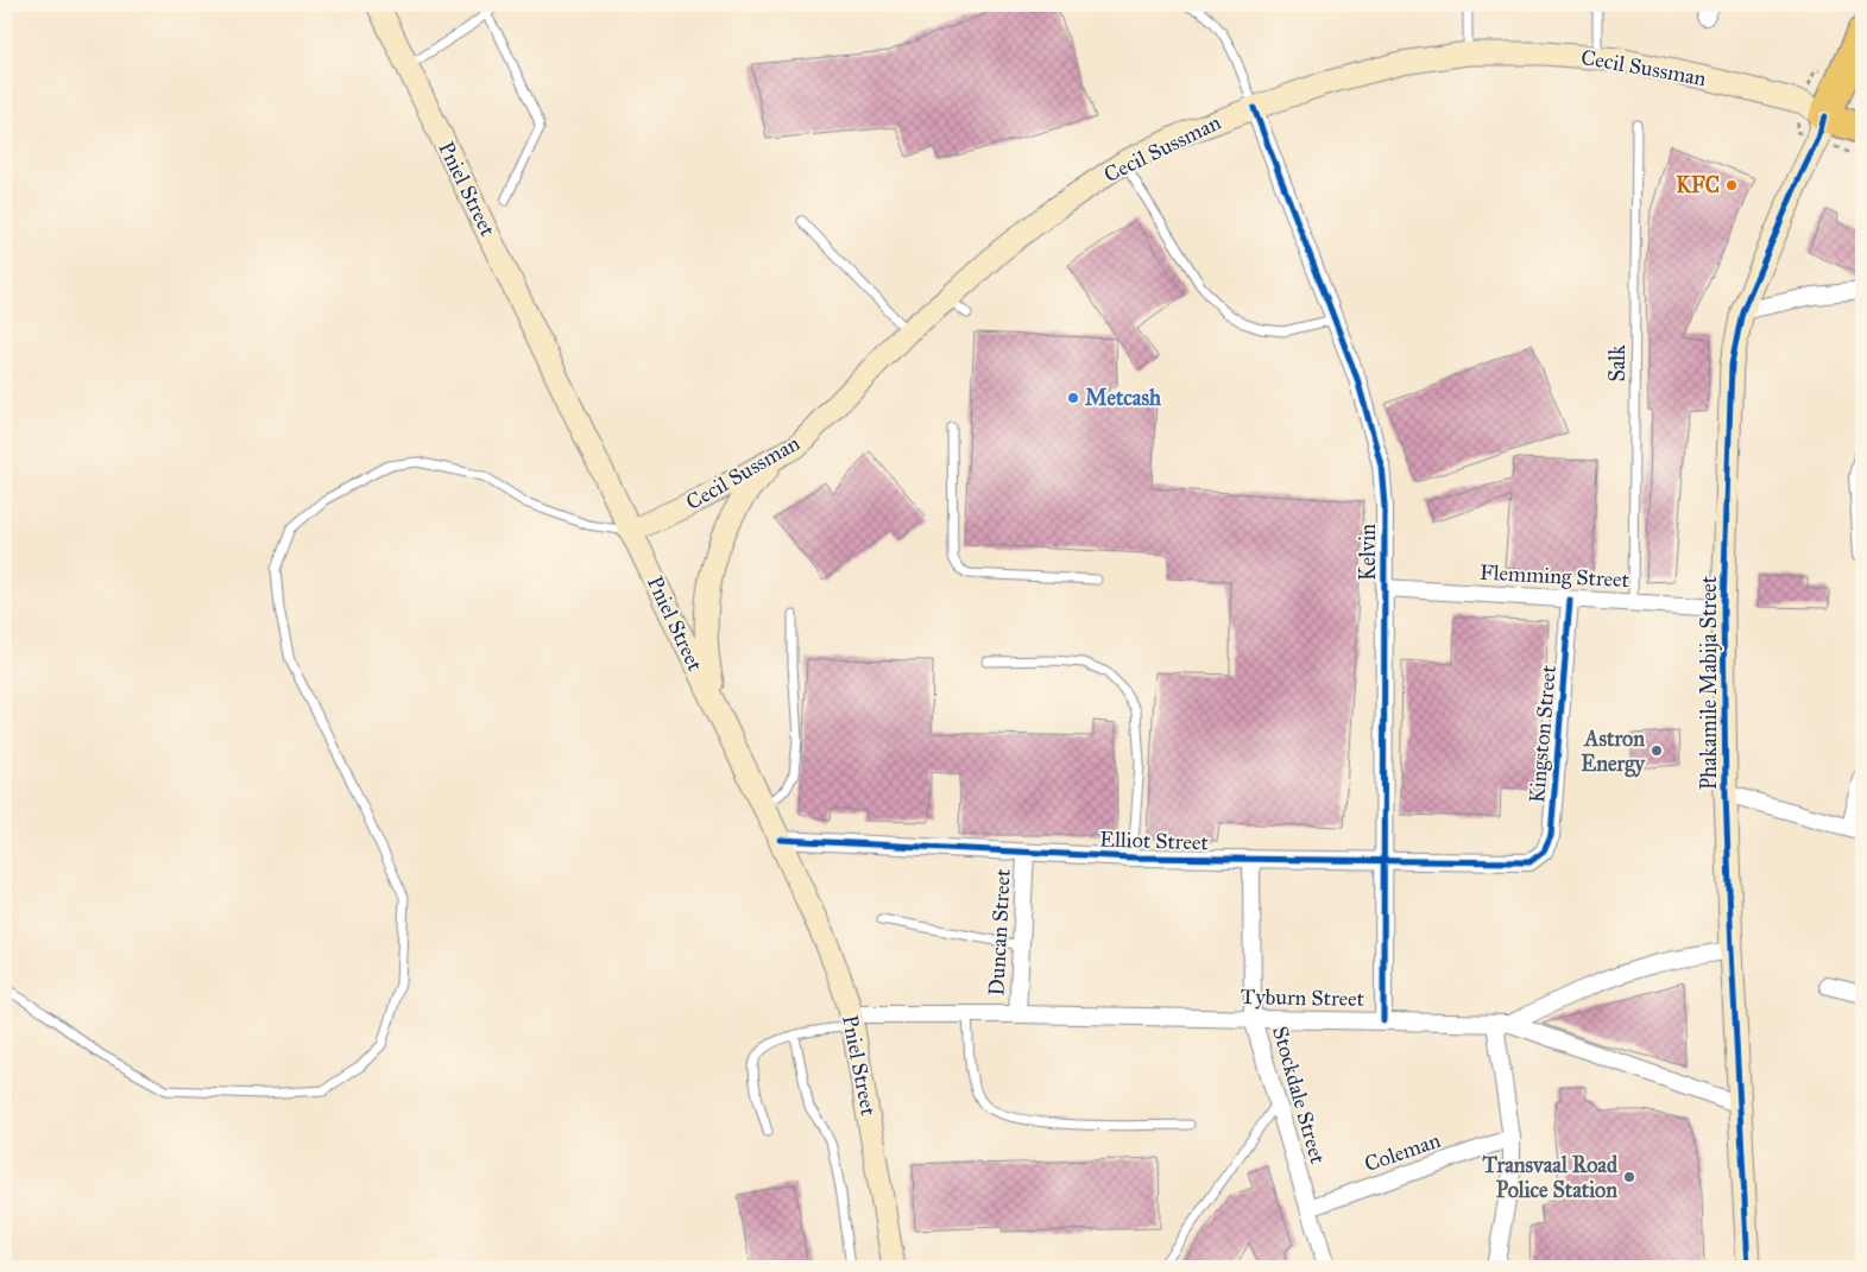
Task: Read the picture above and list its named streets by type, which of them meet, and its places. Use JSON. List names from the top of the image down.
{
  "streets": {
    "highway": ["Phakamile Mabija Street"],
    "main road": ["Cecil Sussman", "Pniel Street"],
    "street": [
      "Kelvin",
      "Flemming Street",
      "Kingston Street",
      "Elliot Street",
      "Duncan Street",
      "Tyburn Street",
      "Stockdale Street",
      "Coleman"
    ],
    "lane": ["Salk"]
  },
  "crossings": [
    ["Cecil Sussman", "Pniel Street"],
    ["Cecil Sussman", "Kelvin"],
    ["Cecil Sussman", "Phakamile Mabija Street"],
    ["Pniel Street", "Elliot Street"],
    ["Pniel Street", "Tyburn Street"],
    ["Salk", "Flemming Street"],
    ["Kelvin", "Flemming Street"],
    ["Kelvin", "Elliot Street"],
    ["Kelvin", "Tyburn Street"],
    ["Flemming Street", "Phakamile Mabija Street"],
    ["Flemming Street", "Kingston Street"],
    ["Phakamile Mabija Street", "Tyburn Street"],
    ["Kingston Street", "Elliot Street"],
    ["Elliot Street", "Duncan Street"],
    ["Elliot Street", "Stockdale Street"],
    ["Duncan Street", "Tyburn Street"],
    ["Tyburn Street", "Stockdale Street"],
    ["Stockdale Street", "Coleman"]
  ],
  "places": [
    "KFC",
    "Metcash",
    "Astron Energy",
    "Transvaal Road Police Station"
  ]
}
